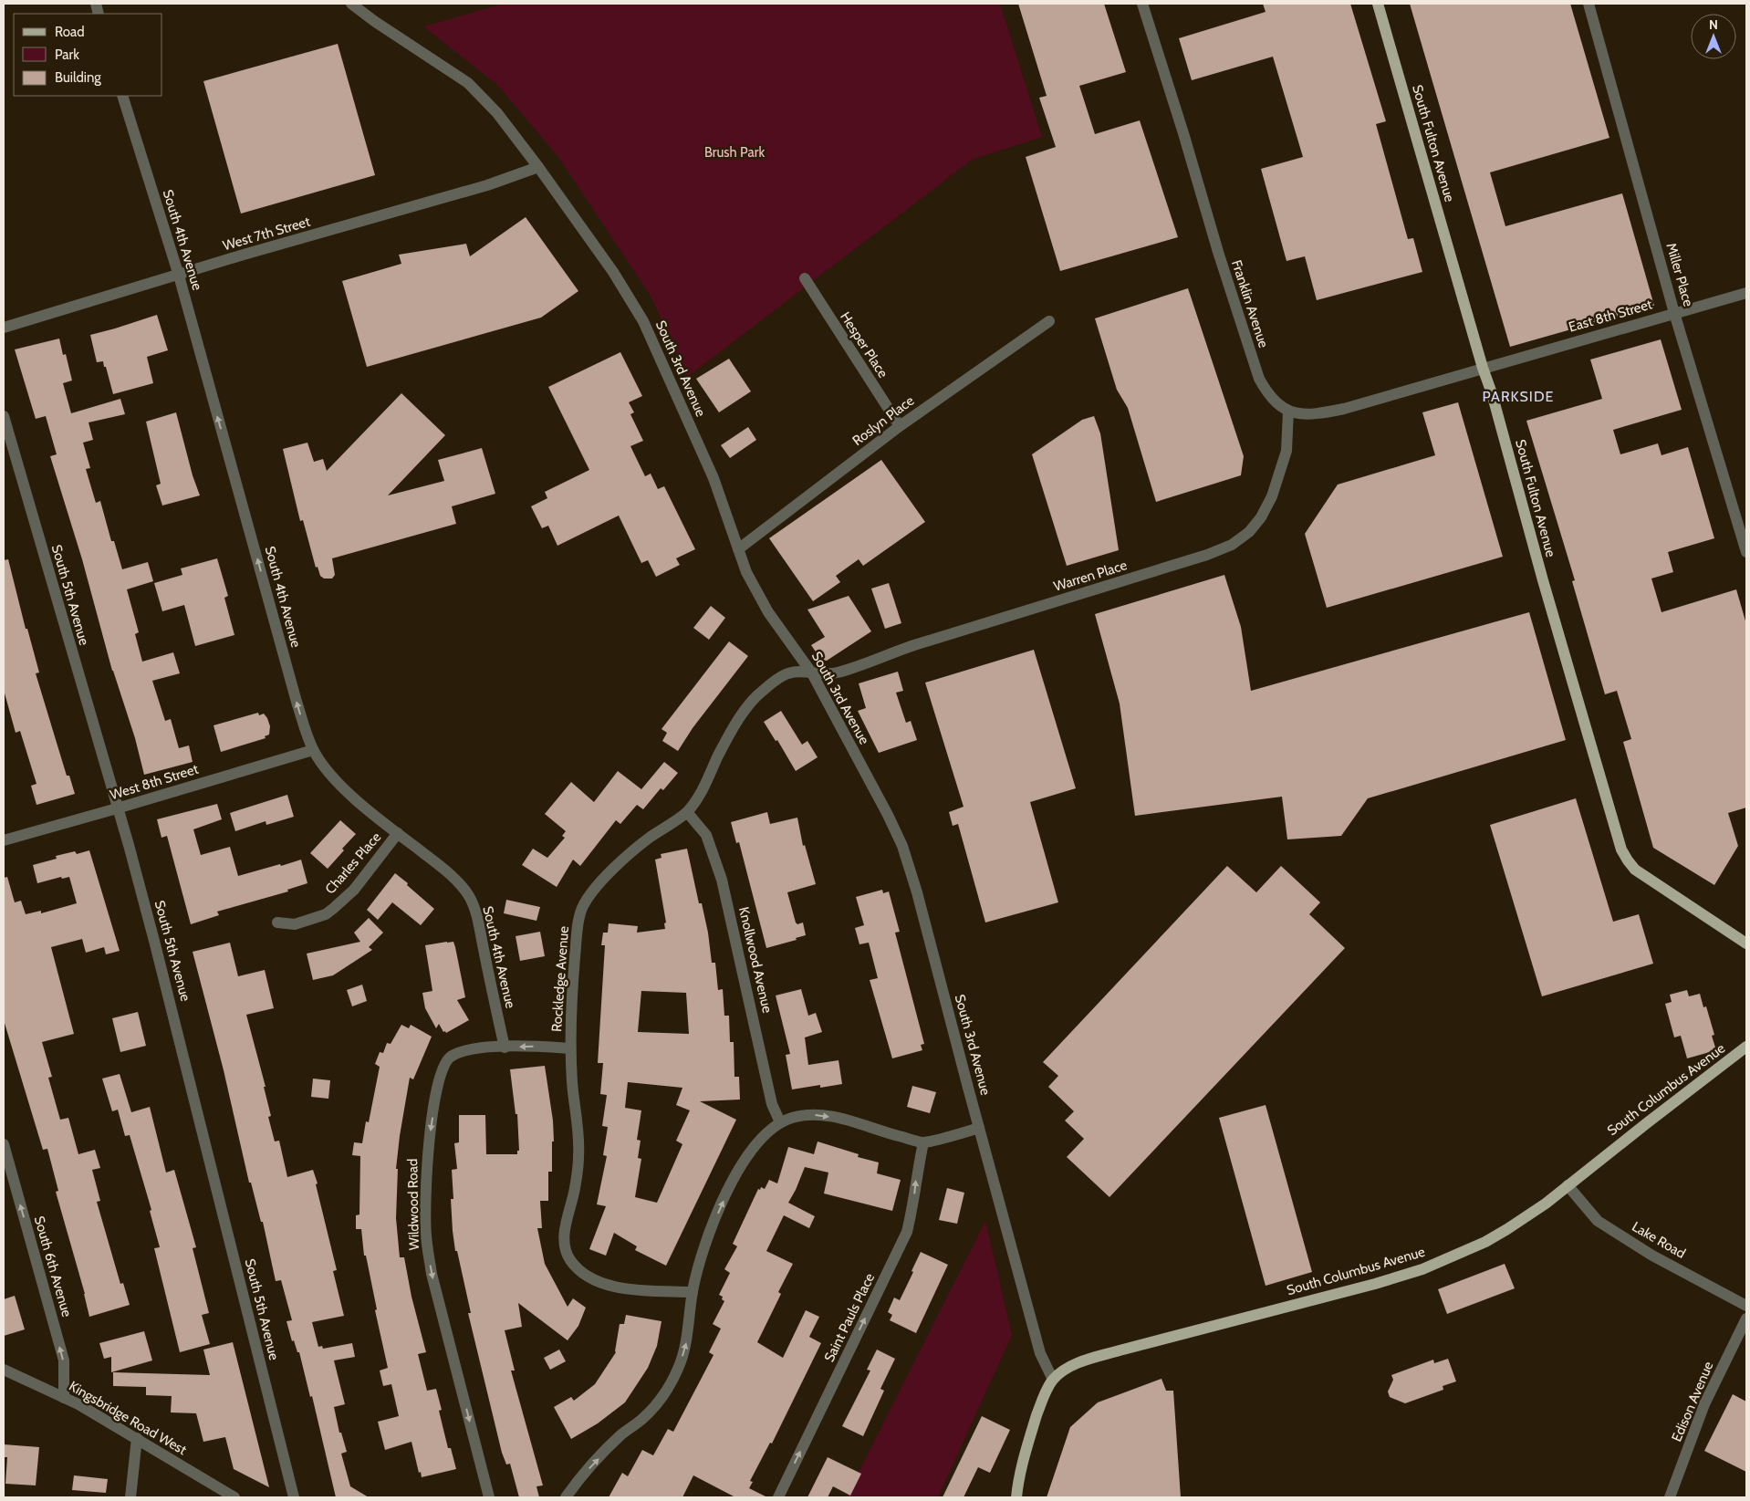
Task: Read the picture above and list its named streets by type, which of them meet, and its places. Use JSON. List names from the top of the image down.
{
  "streets": {
    "main road": ["South Fulton Avenue", "South Columbus Avenue"],
    "street": [
      "West 7th Street",
      "South 4th Avenue",
      "Miller Place",
      "Franklin Avenue",
      "East 8th Street",
      "Hesper Place",
      "South 3rd Avenue",
      "Roslyn Place",
      "Warren Place",
      "South 5th Avenue",
      "West 8th Street",
      "Charles Place",
      "Knollwood Avenue",
      "Rockledge Avenue",
      "Wildwood Road",
      "Lake Road",
      "South 6th Avenue",
      "Saint Pauls Place",
      "Edison Avenue",
      "Kingsbridge Road West"
    ]
  },
  "crossings": [
    ["South Fulton Avenue", "Franklin Avenue"],
    ["South Fulton Avenue", "East 8th Street"],
    ["West 7th Street", "South 4th Avenue"],
    ["West 7th Street", "South 3rd Avenue"],
    ["South 4th Avenue", "West 8th Street"],
    ["South 4th Avenue", "Charles Place"],
    ["South 4th Avenue", "Wildwood Road"],
    ["Miller Place", "East 8th Street"],
    ["Franklin Avenue", "East 8th Street"],
    ["Franklin Avenue", "Warren Place"],
    ["Hesper Place", "Roslyn Place"],
    ["South 3rd Avenue", "Roslyn Place"],
    ["South 3rd Avenue", "Warren Place"],
    ["South 3rd Avenue", "Rockledge Avenue"],
    ["South 3rd Avenue", "South Columbus Avenue"],
    ["Warren Place", "Rockledge Avenue"],
    ["South 5th Avenue", "West 8th Street"],
    ["Knollwood Avenue", "Rockledge Avenue"],
    ["Rockledge Avenue", "Wildwood Road"],
    ["South Columbus Avenue", "Lake Road"],
    ["South 6th Avenue", "Kingsbridge Road West"]
  ],
  "one_way": ["South 4th Avenue", "South 6th Avenue", "Saint Pauls Place"],
  "districts": ["PARKSIDE"],
  "parks": ["Brush Park"],
  "legend": ["Road", "Park", "Building"],
  "north": "top"
}
